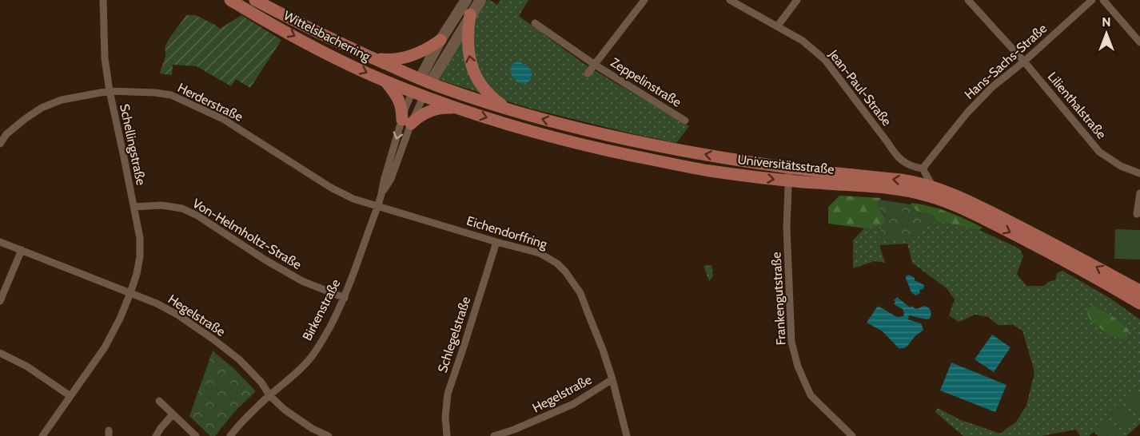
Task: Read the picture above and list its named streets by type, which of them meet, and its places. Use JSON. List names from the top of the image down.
{
  "streets": {
    "main road": ["Wittelsbacherring", "Universitätsstraße"],
    "street": [
      "Hans-Sachs-Straße",
      "Zeppelinstraße",
      "Jean-Paul-Straße",
      "Herderstraße",
      "Lilienthalstraße",
      "Schellingstraße",
      "Eichendorffring",
      "Von-Helmholtz-Straße",
      "Frankengutstraße",
      "Birkenstraße",
      "Hegelstraße",
      "Schlegelstraße"
    ]
  },
  "crossings": [
    ["Wittelsbacherring", "Universitätsstraße"],
    ["Wittelsbacherring", "Birkenstraße"],
    ["Hans-Sachs-Straße", "Jean-Paul-Straße"],
    ["Hans-Sachs-Straße", "Lilienthalstraße"],
    ["Herderstraße", "Schellingstraße"],
    ["Herderstraße", "Eichendorffring"],
    ["Herderstraße", "Birkenstraße"],
    ["Schellingstraße", "Von-Helmholtz-Straße"],
    ["Schellingstraße", "Hegelstraße"],
    ["Universitätsstraße", "Frankengutstraße"],
    ["Universitätsstraße", "Birkenstraße"],
    ["Eichendorffring", "Birkenstraße"],
    ["Eichendorffring", "Hegelstraße"],
    ["Eichendorffring", "Schlegelstraße"],
    ["Von-Helmholtz-Straße", "Birkenstraße"],
    ["Birkenstraße", "Hegelstraße"]
  ],
  "north": "top"
}
